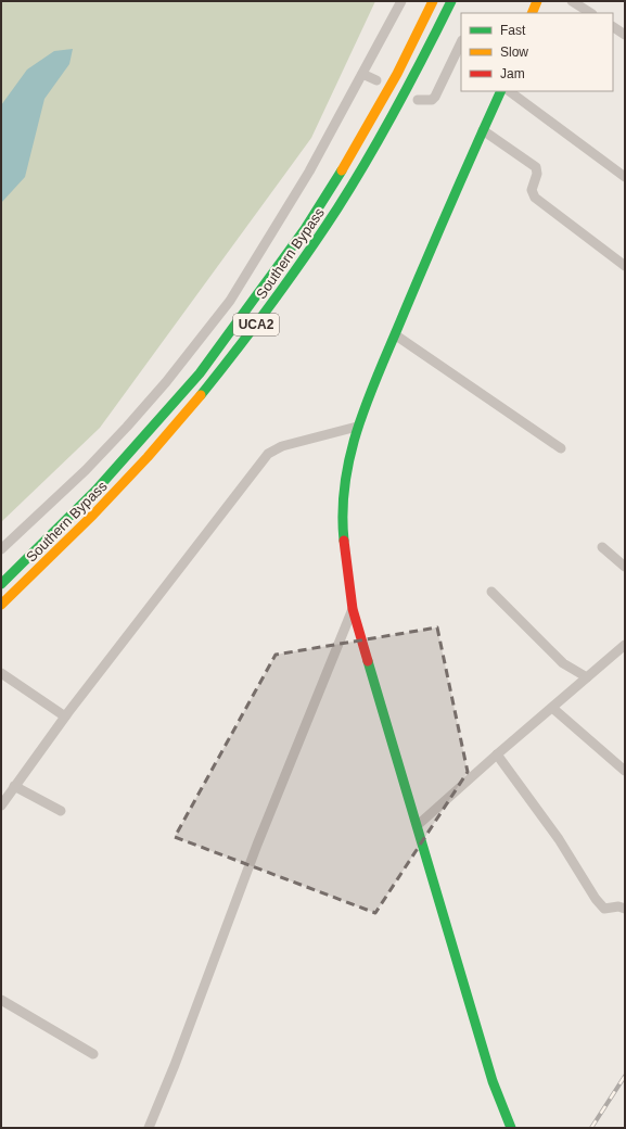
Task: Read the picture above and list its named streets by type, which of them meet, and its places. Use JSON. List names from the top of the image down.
{
  "streets": {
    "main road": ["Southern Bypass", "UCA2"]
  },
  "legend": ["Fast", "Slow", "Jam"]
}
